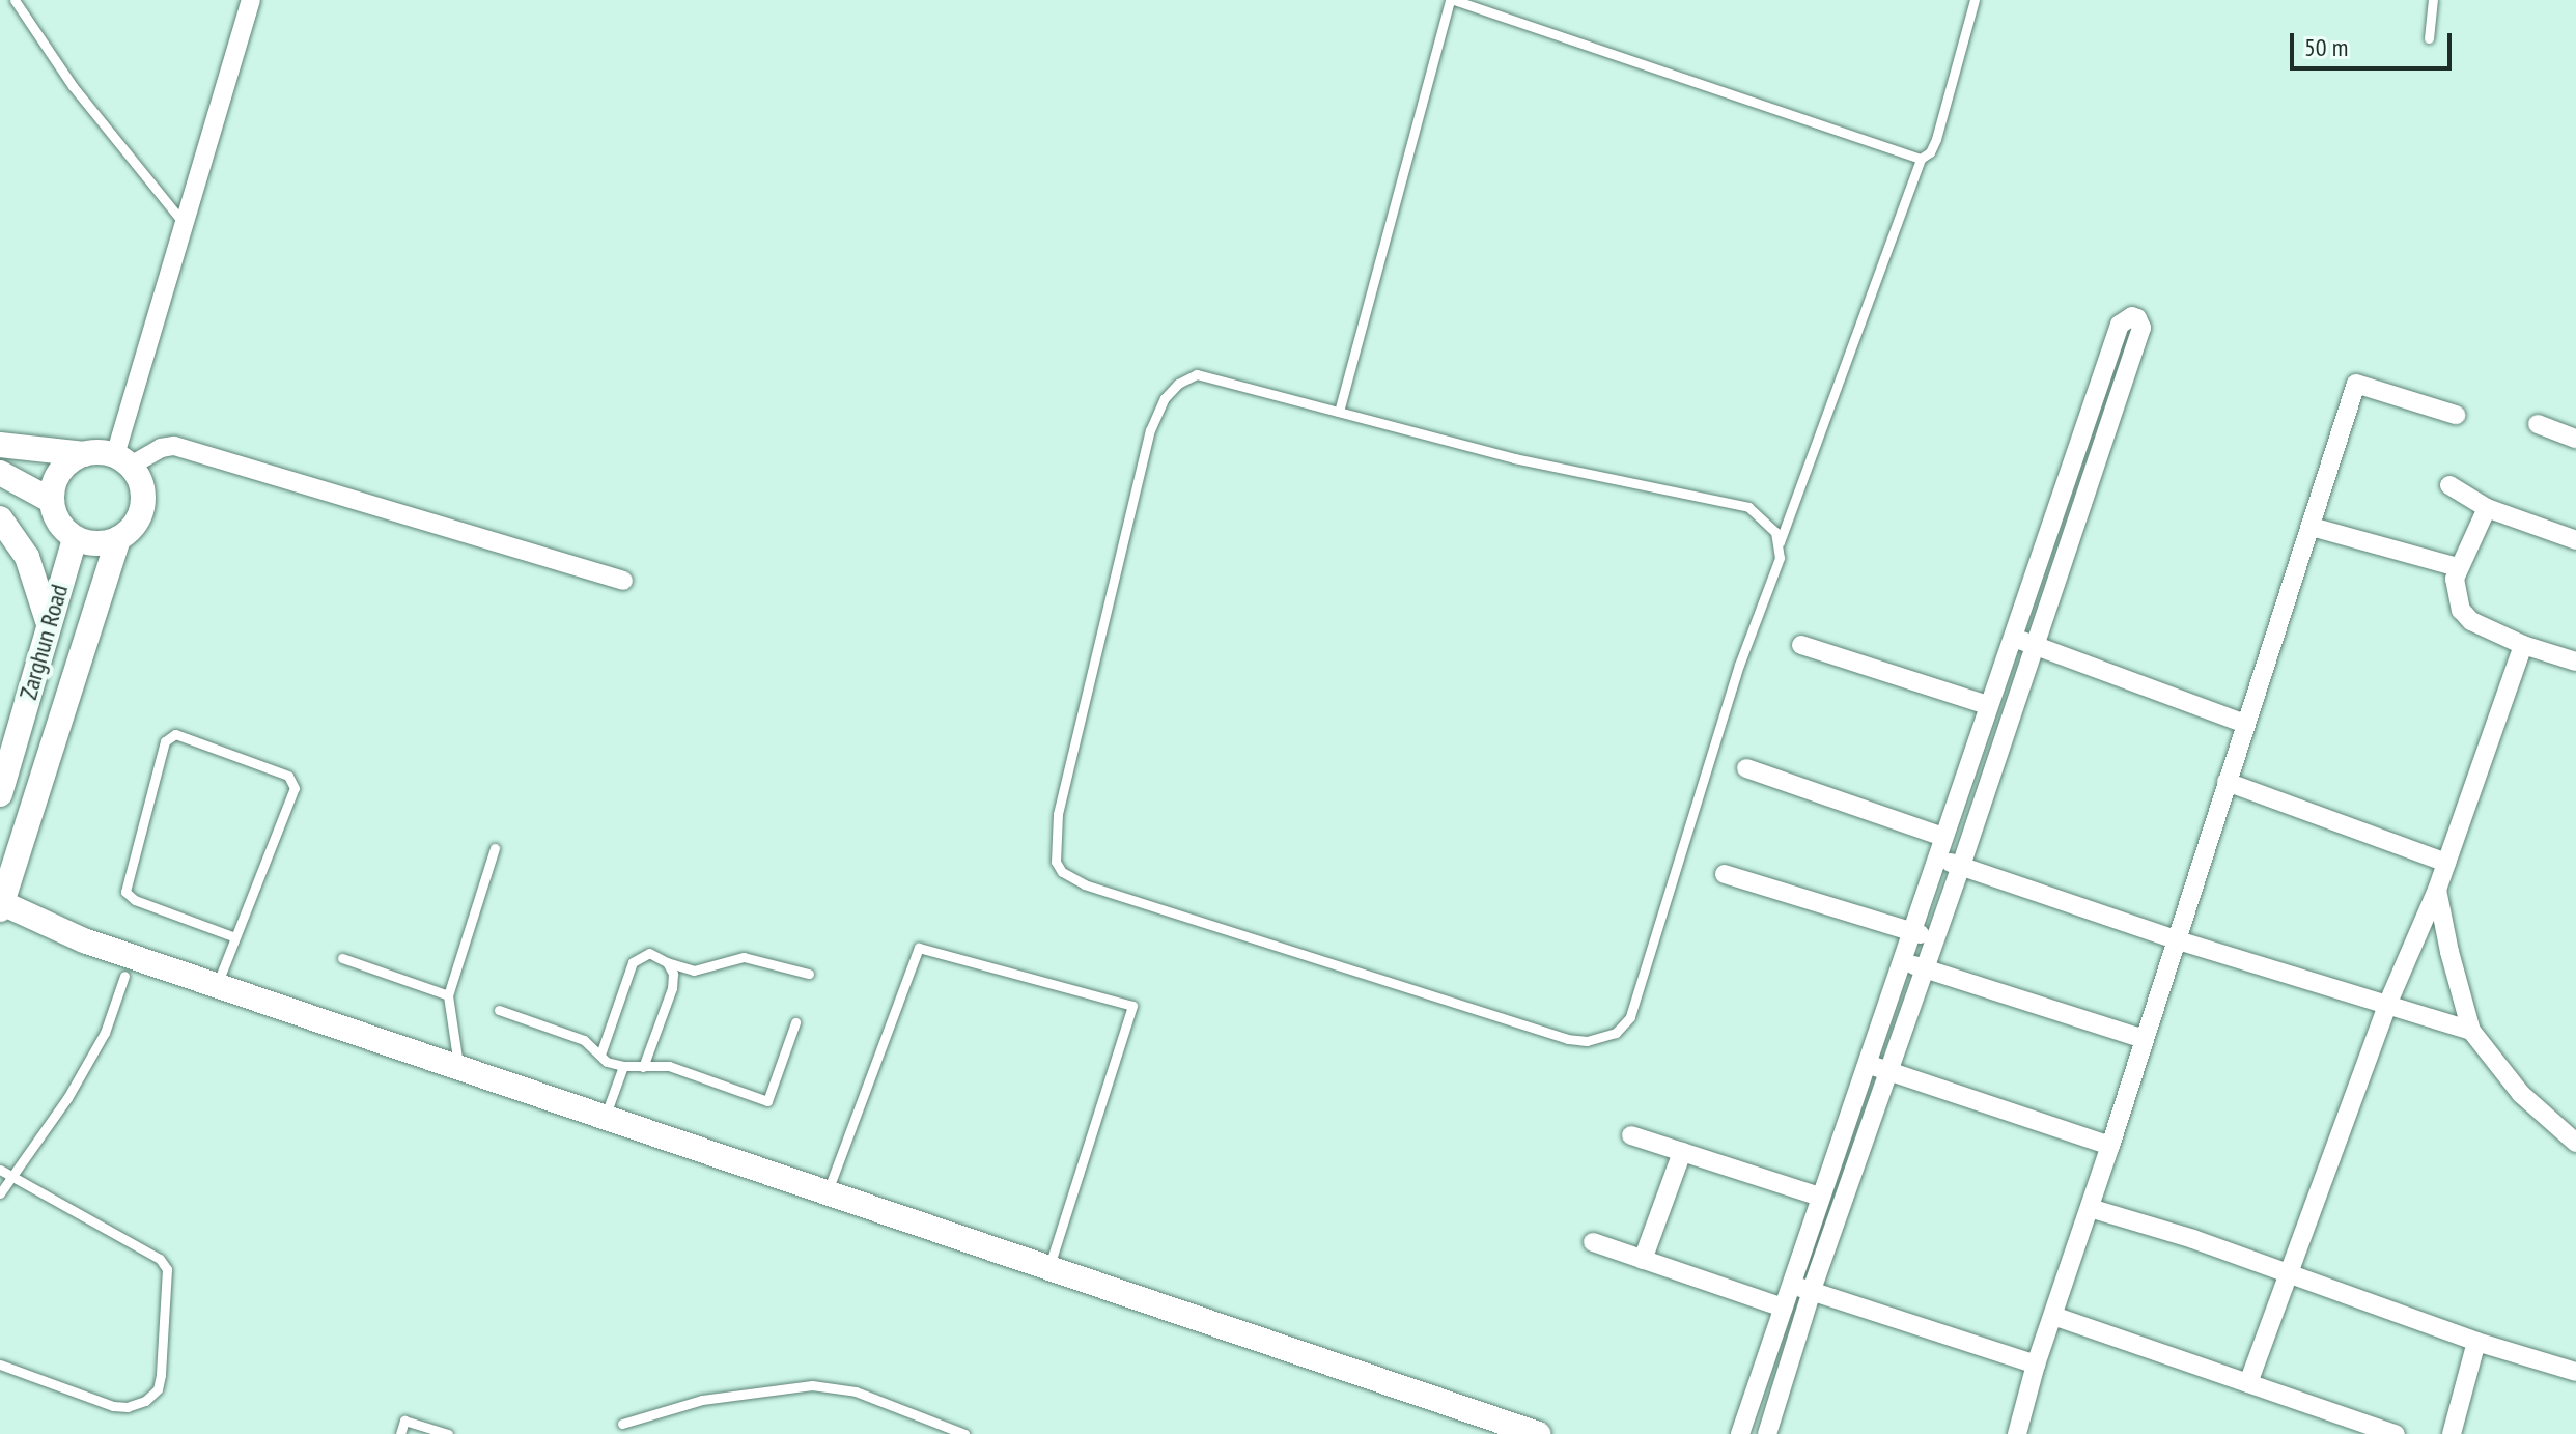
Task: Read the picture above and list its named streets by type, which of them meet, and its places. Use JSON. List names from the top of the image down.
{
  "streets": {
    "street": ["Zarghun Road"]
  },
  "scale_bar": "50 m"
}
